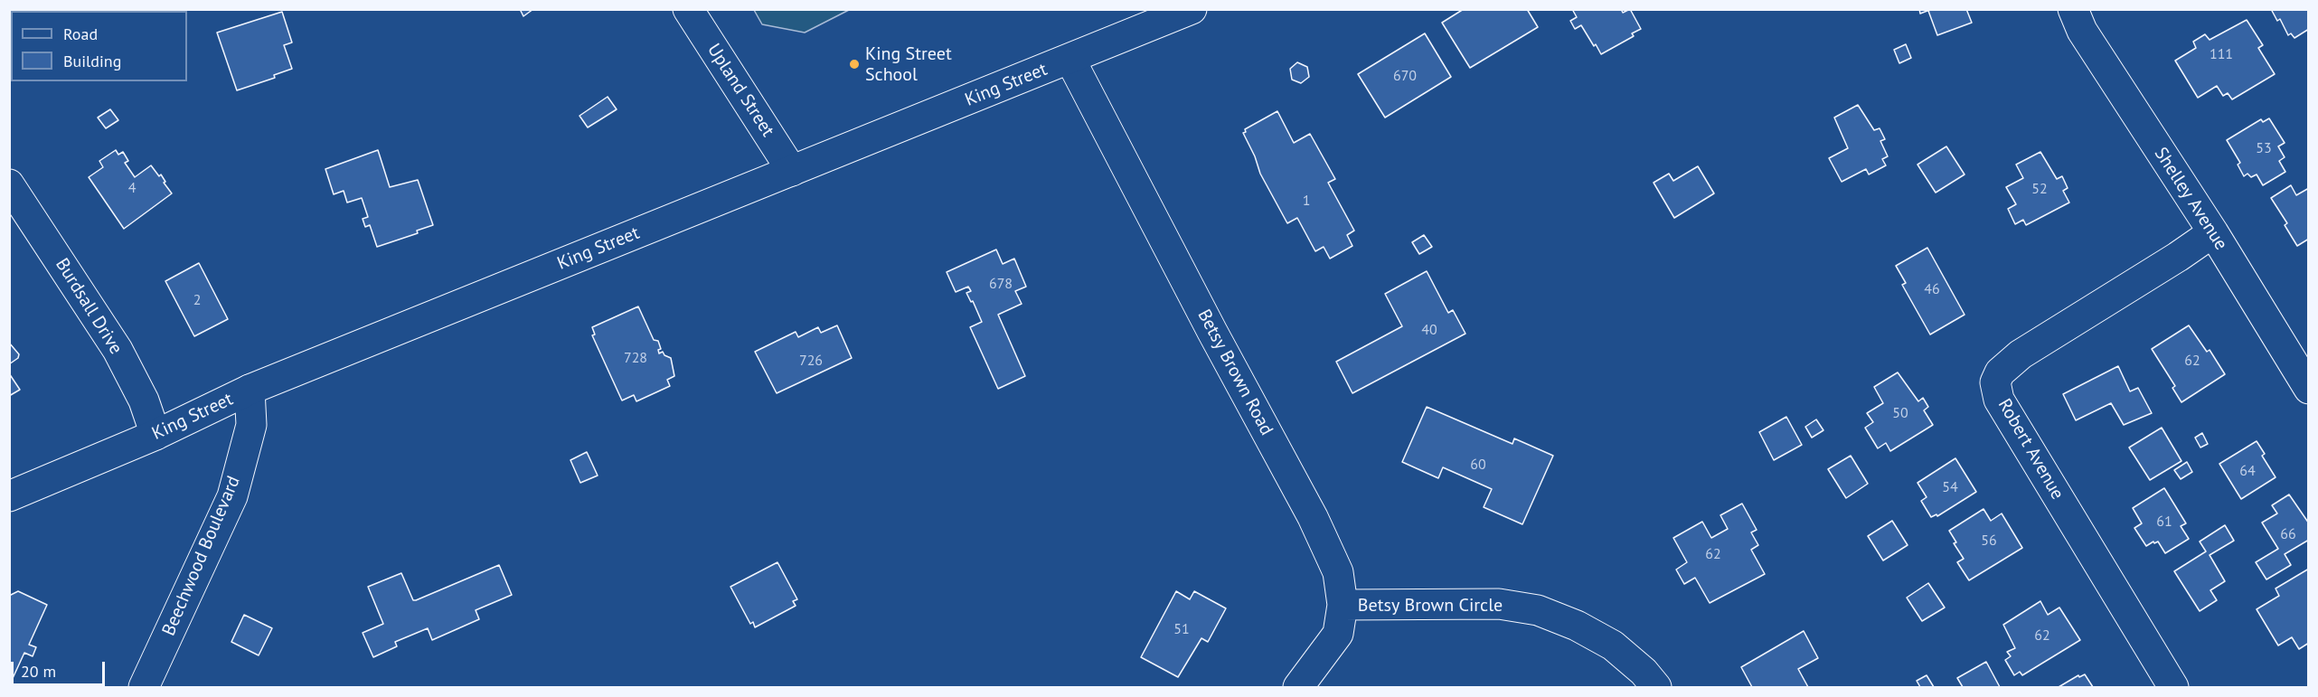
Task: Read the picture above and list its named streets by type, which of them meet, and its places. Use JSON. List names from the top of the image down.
{
  "streets": {
    "street": [
      "King Street",
      "Upland Street",
      "Shelley Avenue",
      "Burdsall Drive",
      "Betsy Brown Road",
      "Robert Avenue",
      "Beechwood Boulevard",
      "Betsy Brown Circle"
    ]
  },
  "crossings": [
    ["King Street", "Upland Street"],
    ["King Street", "Burdsall Drive"],
    ["King Street", "Betsy Brown Road"],
    ["King Street", "Beechwood Boulevard"],
    ["Shelley Avenue", "Robert Avenue"],
    ["Betsy Brown Road", "Betsy Brown Circle"]
  ],
  "places": ["King Street School"],
  "house_numbers": [
    "111",
    "670",
    "53",
    "4",
    "52",
    "1",
    "678",
    "46",
    "2",
    "40",
    "728",
    "726",
    "62",
    "50",
    "60",
    "64",
    "54",
    "61",
    "66",
    "56",
    "62",
    "51",
    "62"
  ],
  "legend": ["Road", "Building"],
  "scale_bar": "20 m"
}
